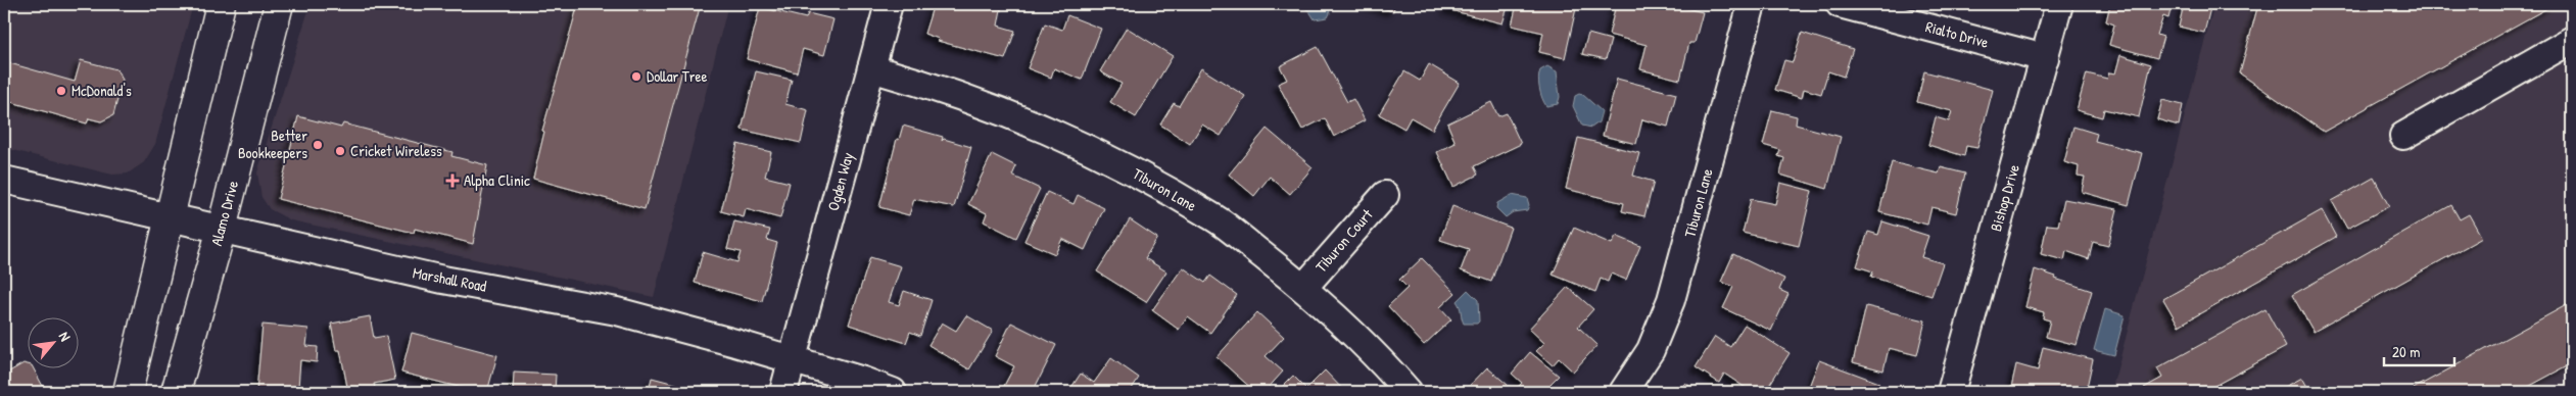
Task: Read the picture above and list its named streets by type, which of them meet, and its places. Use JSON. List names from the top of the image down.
{
  "streets": {
    "main road": ["Alamo Drive"],
    "street": [
      "Rialto Drive",
      "Ogden Way",
      "Tiburon Lane",
      "Bishop Drive",
      "Tiburon Court",
      "Marshall Road"
    ]
  },
  "crossings": [
    ["Rialto Drive", "Bishop Drive"],
    ["Ogden Way", "Tiburon Lane"],
    ["Ogden Way", "Marshall Road"],
    ["Tiburon Lane", "Tiburon Court"],
    ["Alamo Drive", "Marshall Road"]
  ],
  "places": {
    "other": [
      "Dollar Tree",
      "McDonald's",
      "Better Bookkeepers",
      "Cricket Wireless"
    ],
    "health": ["Alpha Clinic"]
  },
  "scale_bar": "20 m",
  "north": "top right"
}
